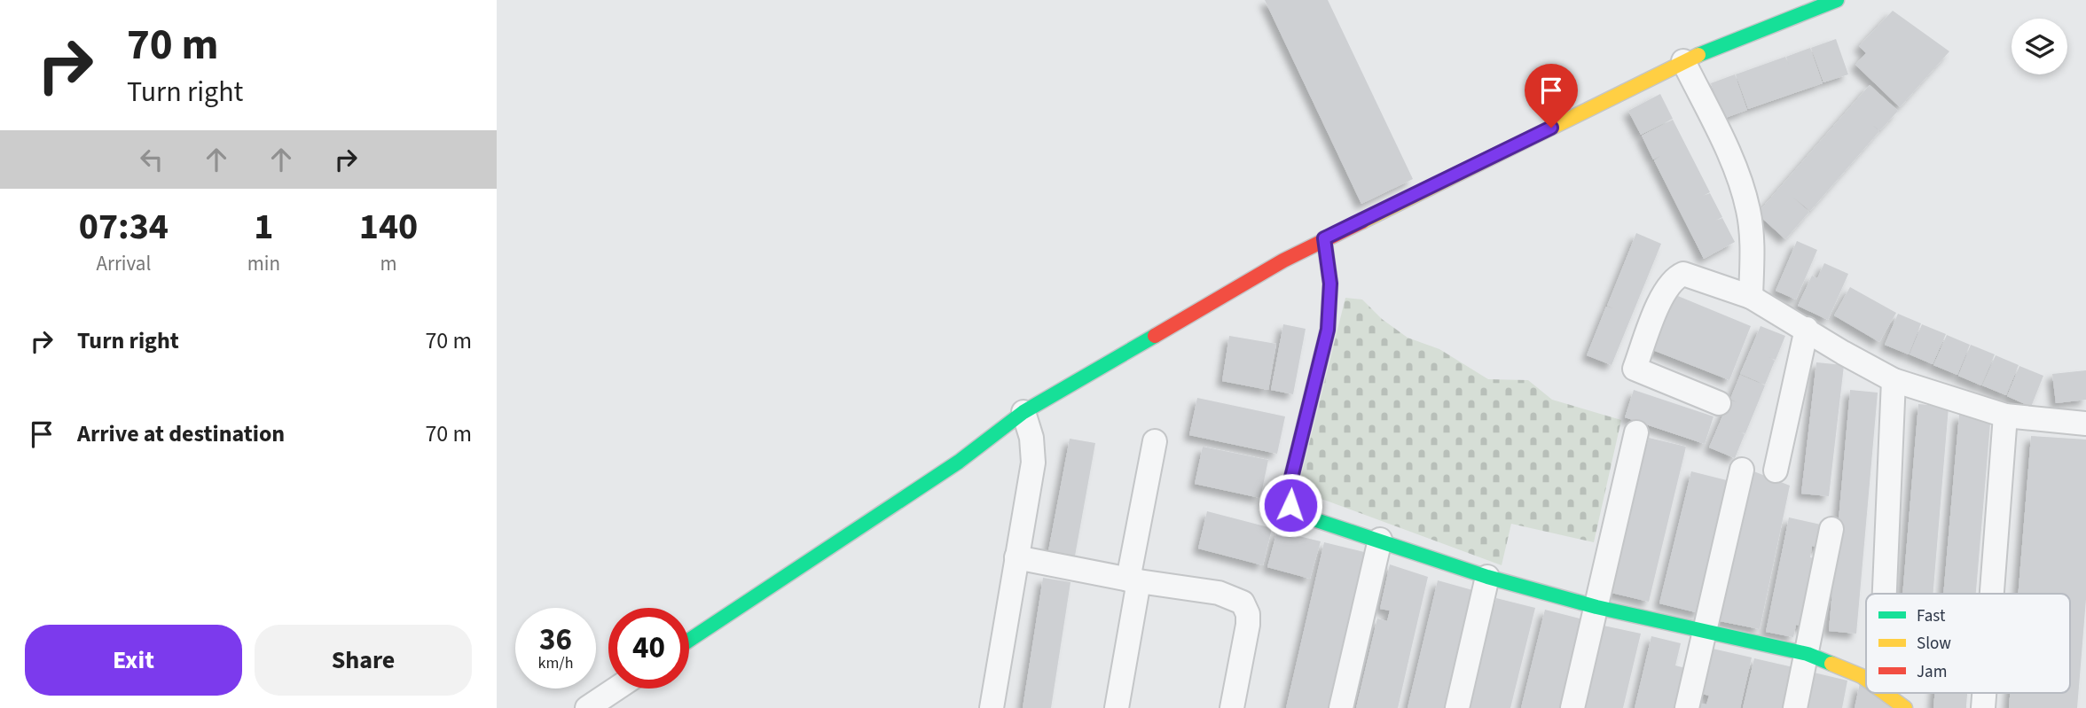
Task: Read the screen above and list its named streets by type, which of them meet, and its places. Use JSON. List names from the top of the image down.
{
  "legend": ["Fast", "Slow", "Jam"],
  "page": {
    "turn": ["70 m", "Turn right"],
    "eta": [
      "07:34",
      "Arrival",
      "1",
      "min",
      "140",
      "m"
    ],
    "list": [
      {
        "name": "Turn right",
        "value": "70 m"
      },
      {
        "name": "Arrive at destination",
        "value": "70 m"
      }
    ],
    "speed": "36 km/h",
    "limit": "40",
    "buttons": ["Exit", "Share"]
  }
}
